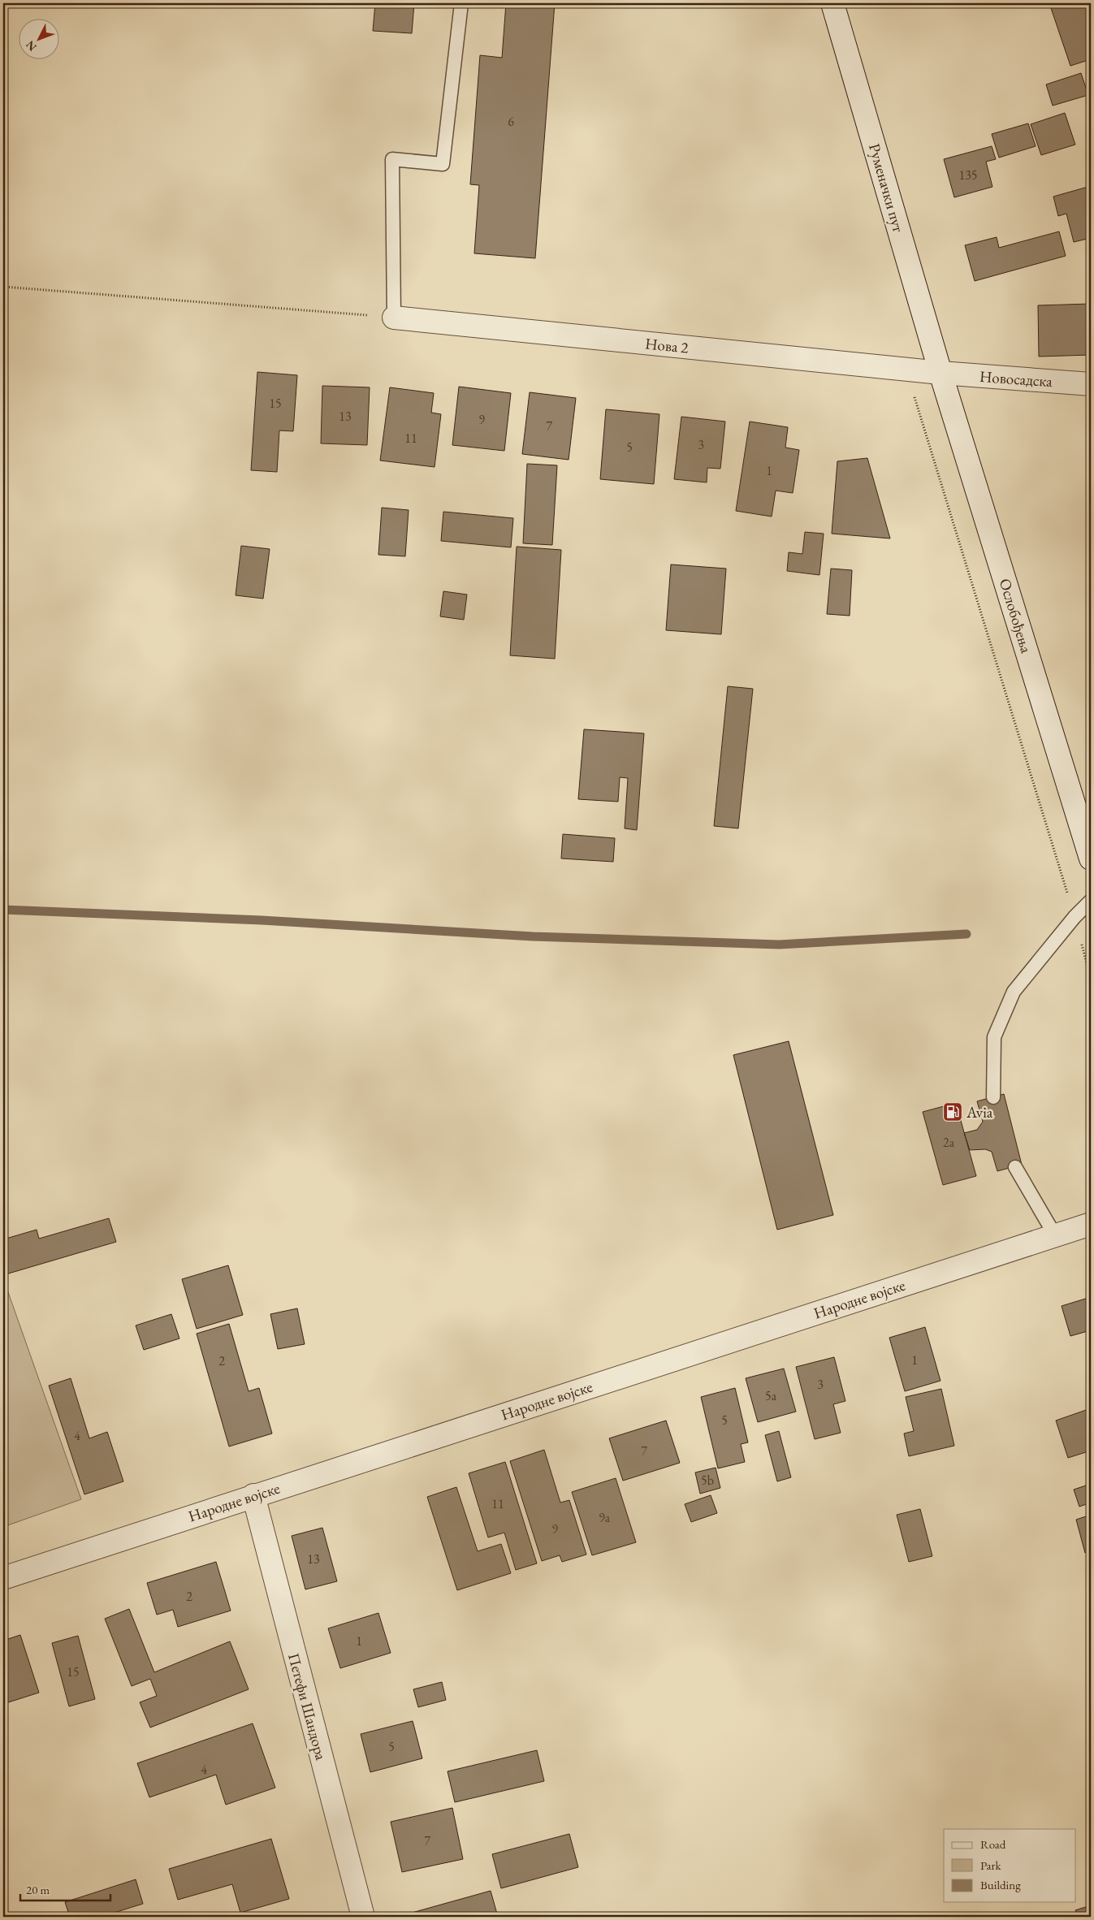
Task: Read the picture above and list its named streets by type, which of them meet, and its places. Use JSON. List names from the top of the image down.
{
  "streets": {
    "street": [
      "Руменачки пут",
      "Нова 2",
      "Новосадска",
      "Ослобођења",
      "Народне војске",
      "Петефи Шандора"
    ]
  },
  "crossings": [
    ["Руменачки пут", "Нова 2"],
    ["Руменачки пут", "Новосадска"],
    ["Руменачки пут", "Ослобођења"],
    ["Нова 2", "Новосадска"],
    ["Нова 2", "Ослобођења"],
    ["Новосадска", "Ослобођења"],
    ["Народне војске", "Петефи Шандора"]
  ],
  "places": {
    "fuel station": ["Avia"]
  },
  "house_numbers": [
    "6",
    "135",
    "15",
    "13",
    "9",
    "7",
    "11",
    "3",
    "5",
    "1",
    "2a",
    "1",
    "2",
    "3",
    "5a",
    "5",
    "4",
    "7",
    "5b",
    "11",
    "9a",
    "9",
    "13",
    "2",
    "1",
    "15",
    "5",
    "4",
    "7"
  ],
  "legend": ["Road", "Park", "Building"],
  "scale_bar": "20 m",
  "north": "bottom left"
}
